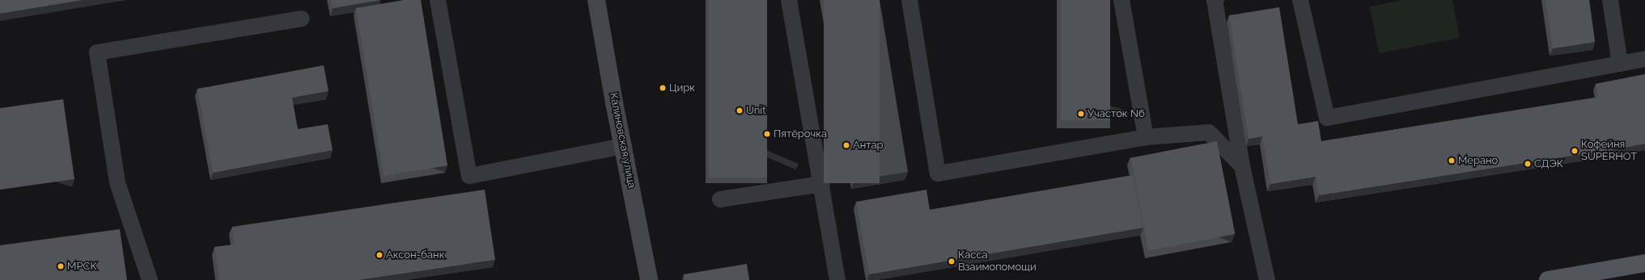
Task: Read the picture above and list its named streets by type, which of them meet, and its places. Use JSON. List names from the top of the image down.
{
  "streets": {
    "main road": ["Калиновская улица"]
  },
  "places": [
    "Цирк",
    "Unit",
    "Участок N6",
    "Пятёрочка",
    "Антар",
    "Кофейня SUPERHOT",
    "Мерано",
    "СДЭК",
    "Аксон-банк",
    "Касса Взаимопомощи",
    "МРСК"
  ]
}
